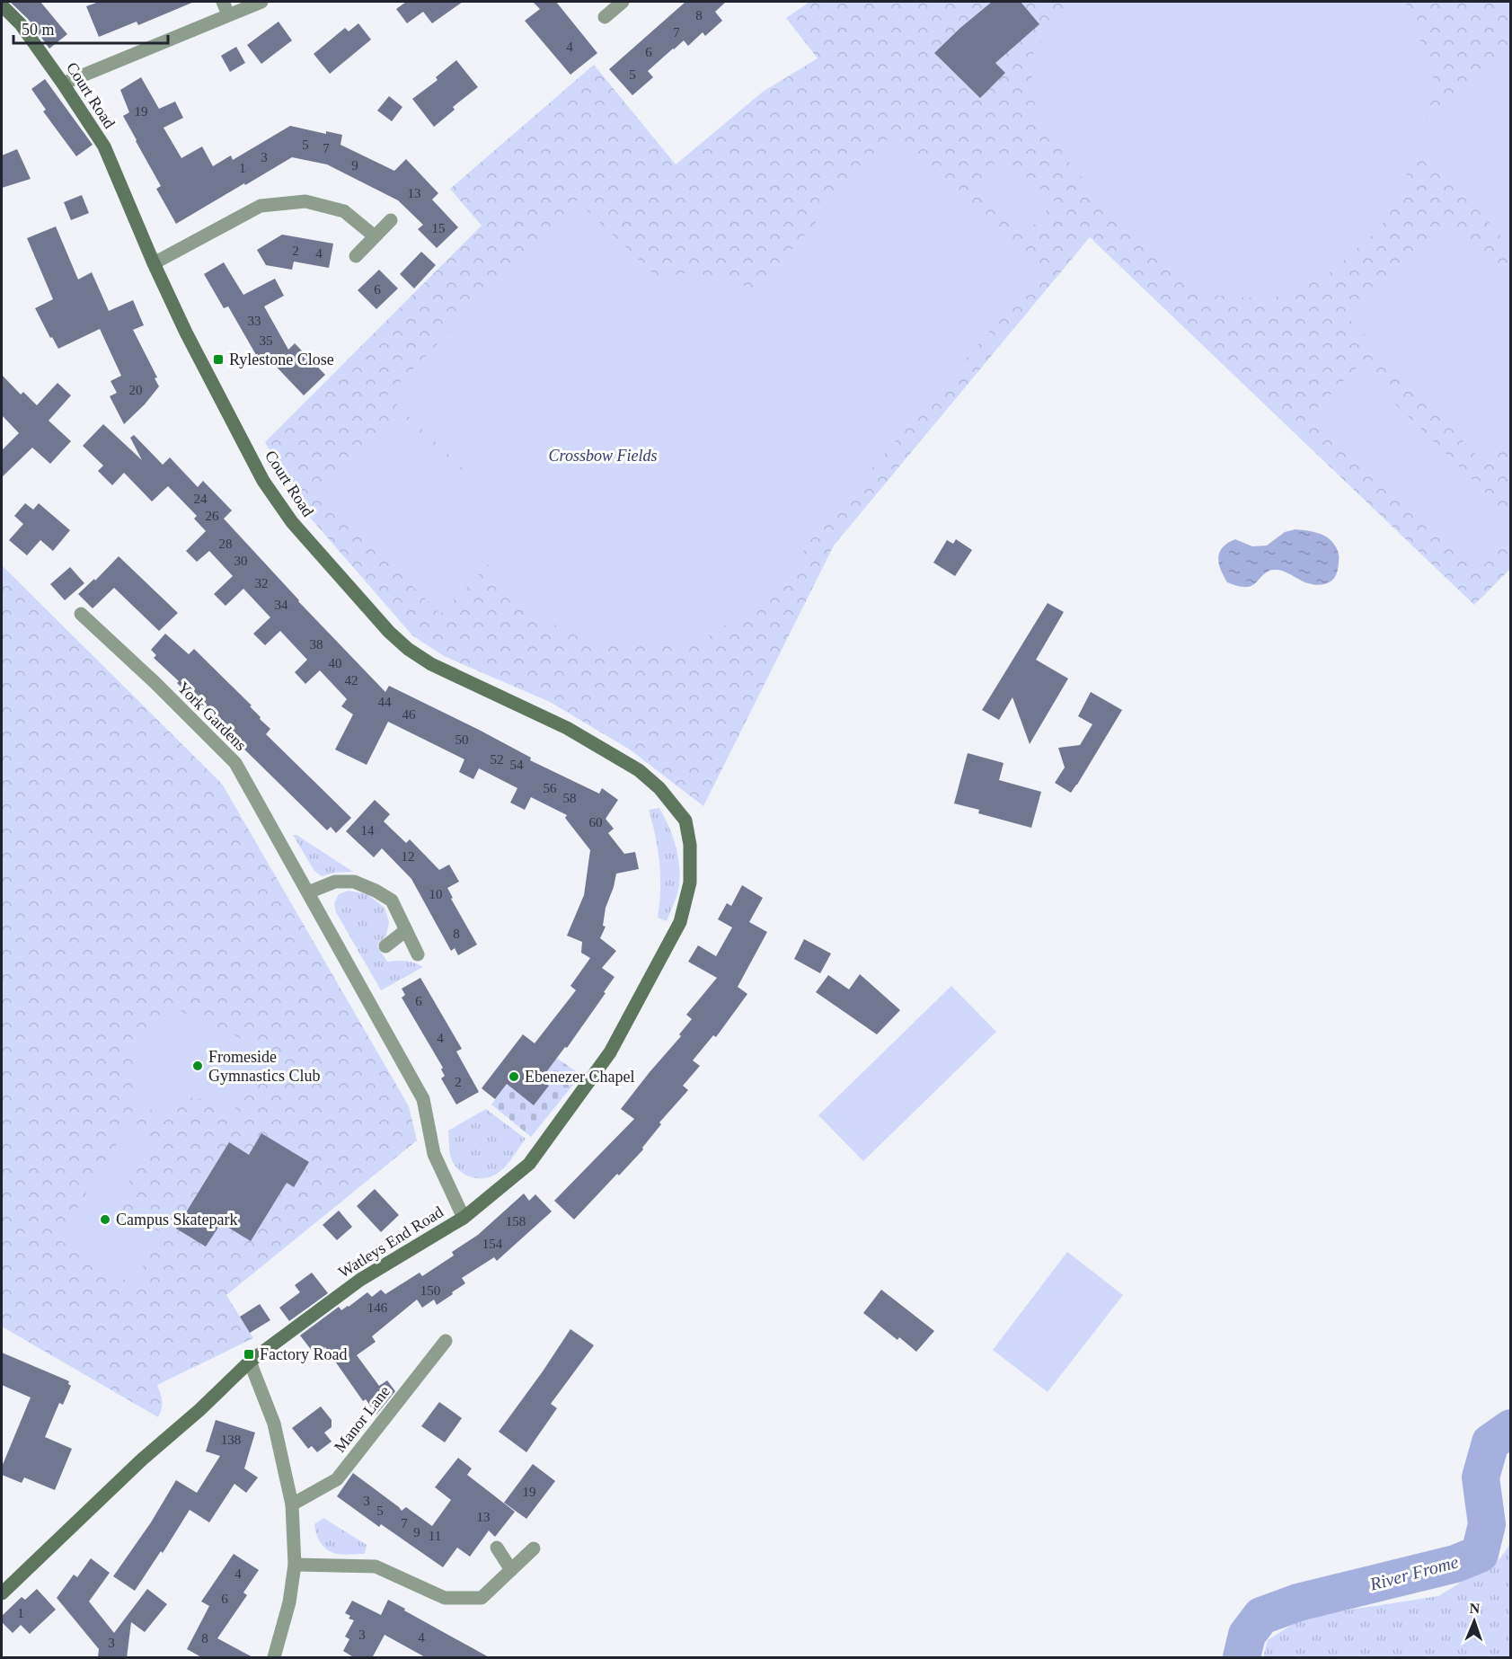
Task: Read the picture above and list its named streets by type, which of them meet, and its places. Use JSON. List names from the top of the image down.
{
  "streets": {
    "street": [
      "Court Road",
      "York Gardens",
      "Watleys End Road",
      "Manor Lane"
    ]
  },
  "crossings": [
    ["Court Road", "Watleys End Road"],
    ["York Gardens", "Watleys End Road"]
  ],
  "water": ["River Frome"],
  "parks": ["Crossbow Fields"],
  "places": {
    "transit": ["Rylestone Close", "Factory Road"],
    "other": ["Fromeside Gymnastics Club", "Ebenezer Chapel", "Campus Skatepark"]
  },
  "house_numbers": [
    "8",
    "7",
    "4",
    "6",
    "5",
    "19",
    "5",
    "7",
    "3",
    "9",
    "1",
    "13",
    "15",
    "2",
    "4",
    "6",
    "33",
    "35",
    "20",
    "24",
    "26",
    "28",
    "30",
    "32",
    "34",
    "38",
    "40",
    "42",
    "44",
    "46",
    "50",
    "52",
    "54",
    "56",
    "58",
    "60",
    "14",
    "12",
    "10",
    "8",
    "6",
    "4",
    "2",
    "158",
    "154",
    "150",
    "146",
    "138",
    "19",
    "3",
    "5",
    "13",
    "7",
    "9",
    "11",
    "4",
    "6",
    "1",
    "3",
    "4",
    "8",
    "3"
  ],
  "scale_bar": "50 m",
  "north": "top"
}
